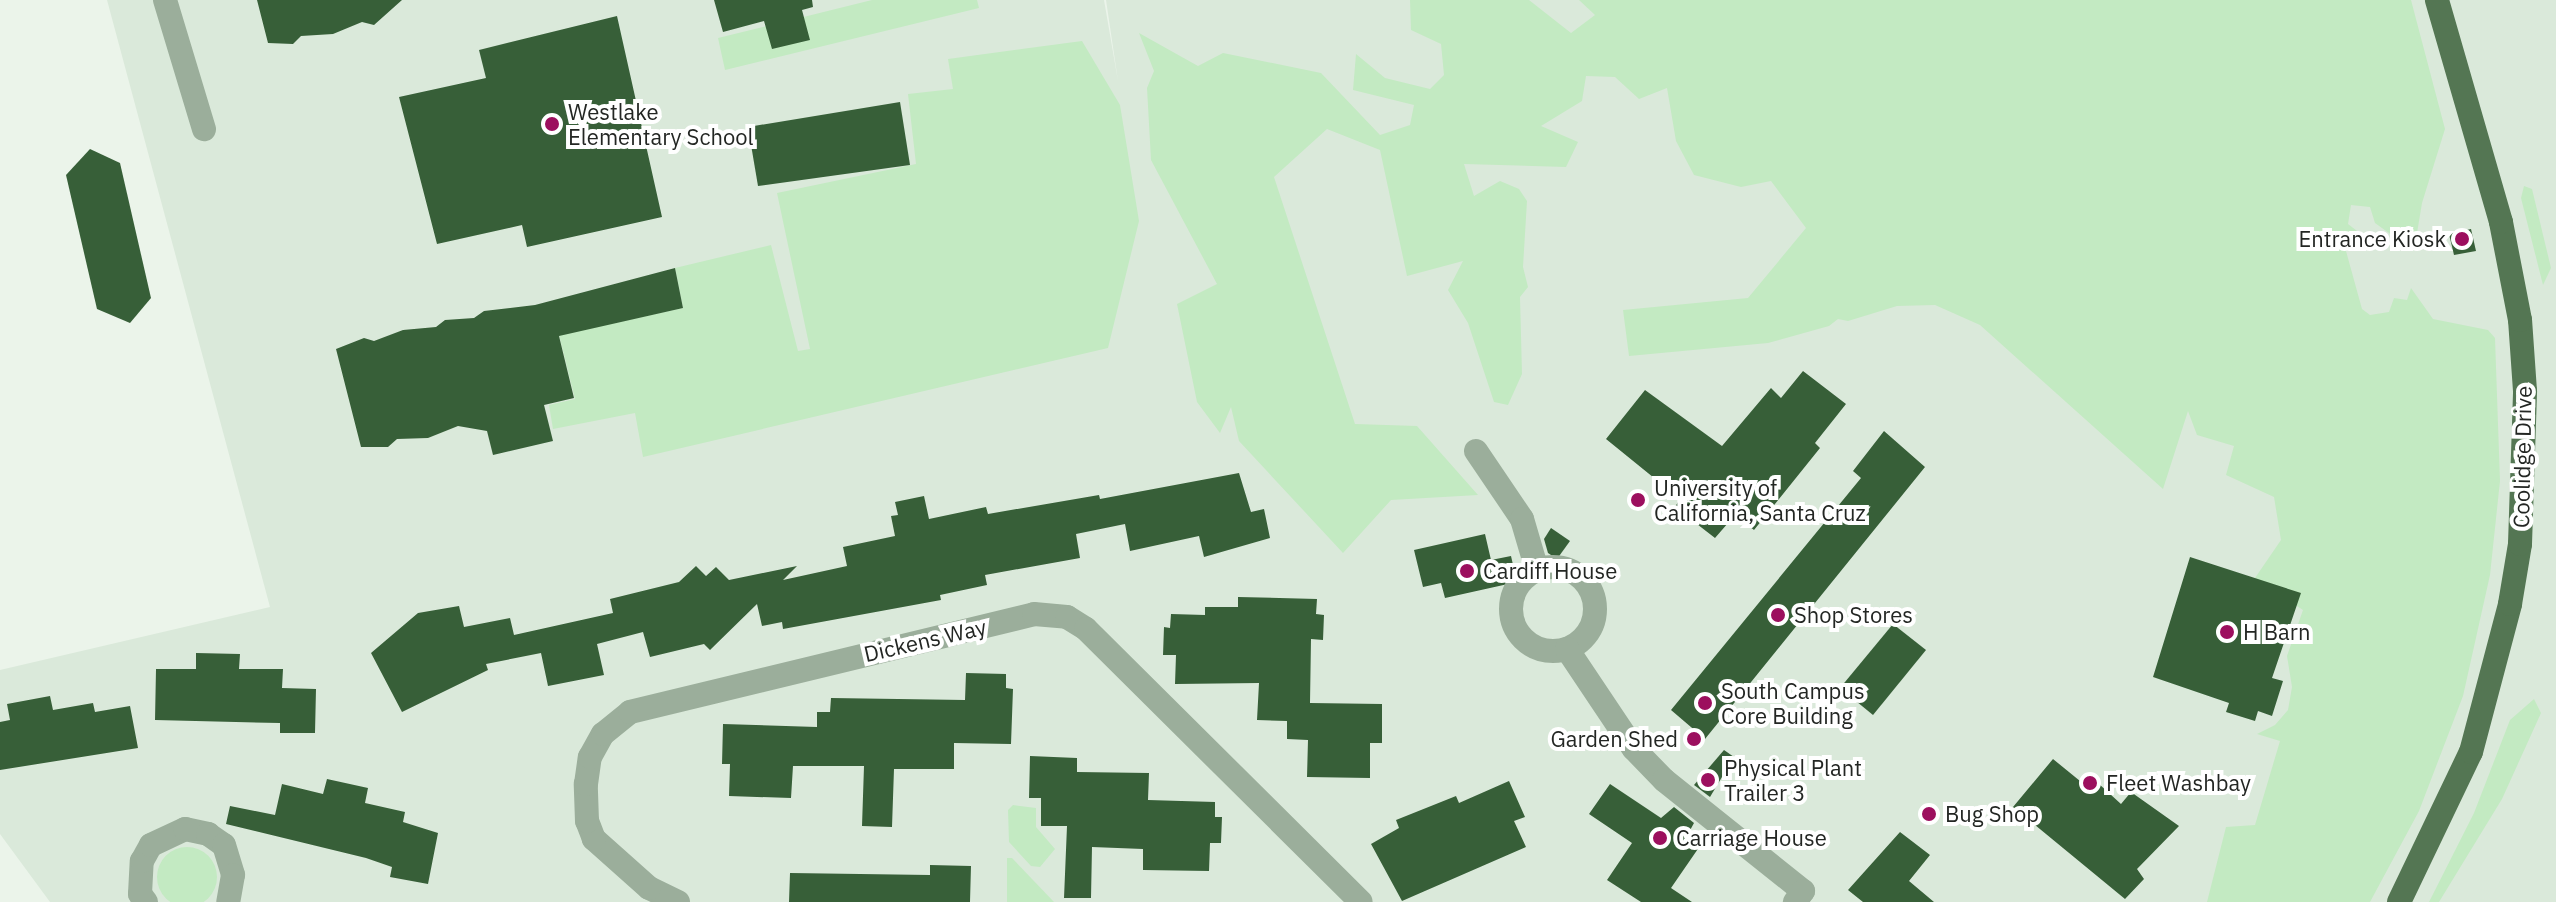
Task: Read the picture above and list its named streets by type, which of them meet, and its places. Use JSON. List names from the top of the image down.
{
  "streets": {
    "main road": ["Coolidge Drive"],
    "street": ["Dickens Way"]
  },
  "places": [
    "Westlake Elementary School",
    "Entrance Kiosk",
    "University of California, Santa Cruz",
    "Cardiff House",
    "Shop Stores",
    "H Barn",
    "South Campus Core Building",
    "Garden Shed",
    "Physical Plant Trailer 3",
    "Fleet Washbay",
    "Bug Shop",
    "Carriage House"
  ]
}
